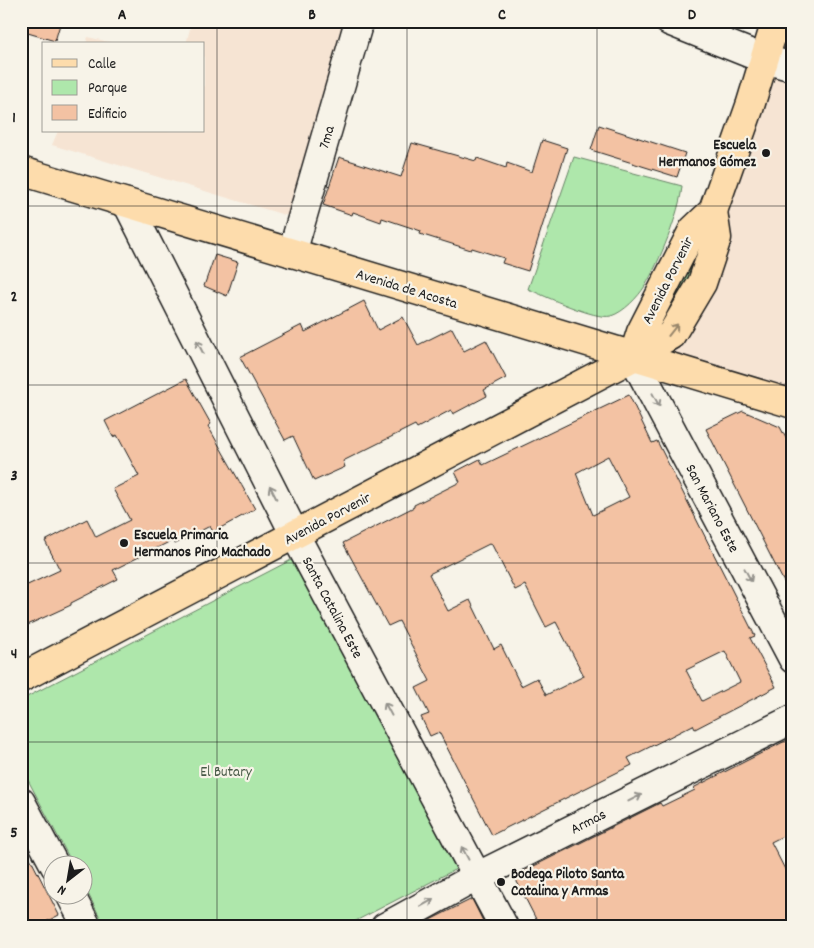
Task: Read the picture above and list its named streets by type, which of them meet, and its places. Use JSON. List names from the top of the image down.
{
  "streets": {
    "main road": ["Avenida Porvenir", "Avenida de Acosta"],
    "street": [
      "7ma",
      "San Mariano Este",
      "Santa Catalina Este",
      "Armas"
    ]
  },
  "crossings": [
    ["7ma", "Avenida de Acosta"],
    ["Avenida Porvenir", "Avenida de Acosta"],
    ["Avenida Porvenir", "San Mariano Este"],
    ["Avenida Porvenir", "Santa Catalina Este"],
    ["Avenida de Acosta", "San Mariano Este"],
    ["Avenida de Acosta", "Santa Catalina Este"],
    ["Santa Catalina Este", "Armas"]
  ],
  "one_way": ["San Mariano Este", "Santa Catalina Este", "Armas"],
  "parks": ["El Butary"],
  "places": ["Escuela Hermanos Gómez", "Escuela Primaria Hermanos Pino Machado", "Bodega Piloto Santa Catalina y Armas"],
  "legend": ["Calle", "Parque", "Edificio"],
  "north": "bottom left",
  "grid": {
    "columns": [
      "A",
      "B",
      "C",
      "D"
    ],
    "rows": [
      "1",
      "2",
      "3",
      "4",
      "5"
    ]
  }
}
